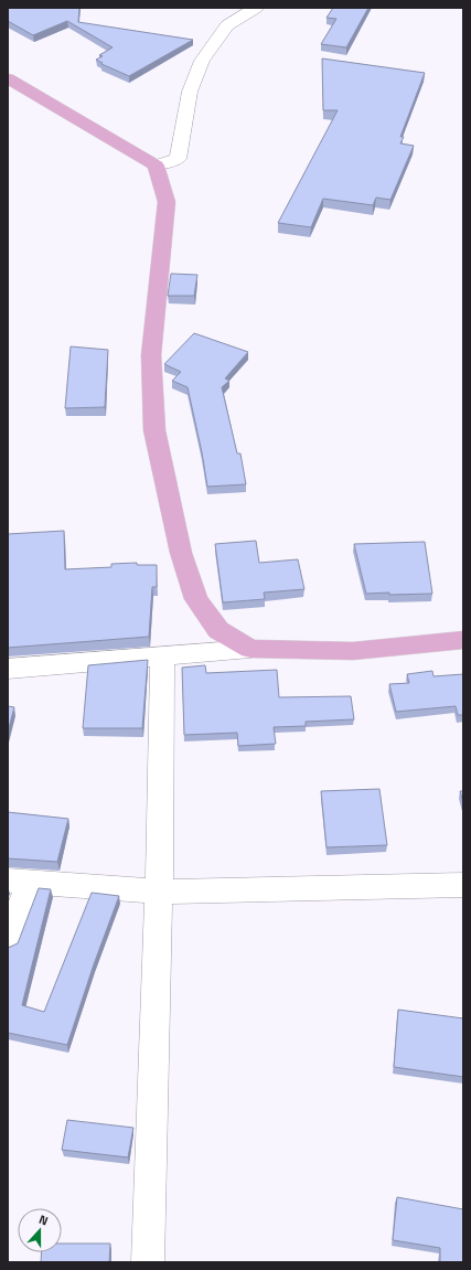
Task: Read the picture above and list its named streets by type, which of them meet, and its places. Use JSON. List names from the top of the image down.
{
  "north": "top"
}
